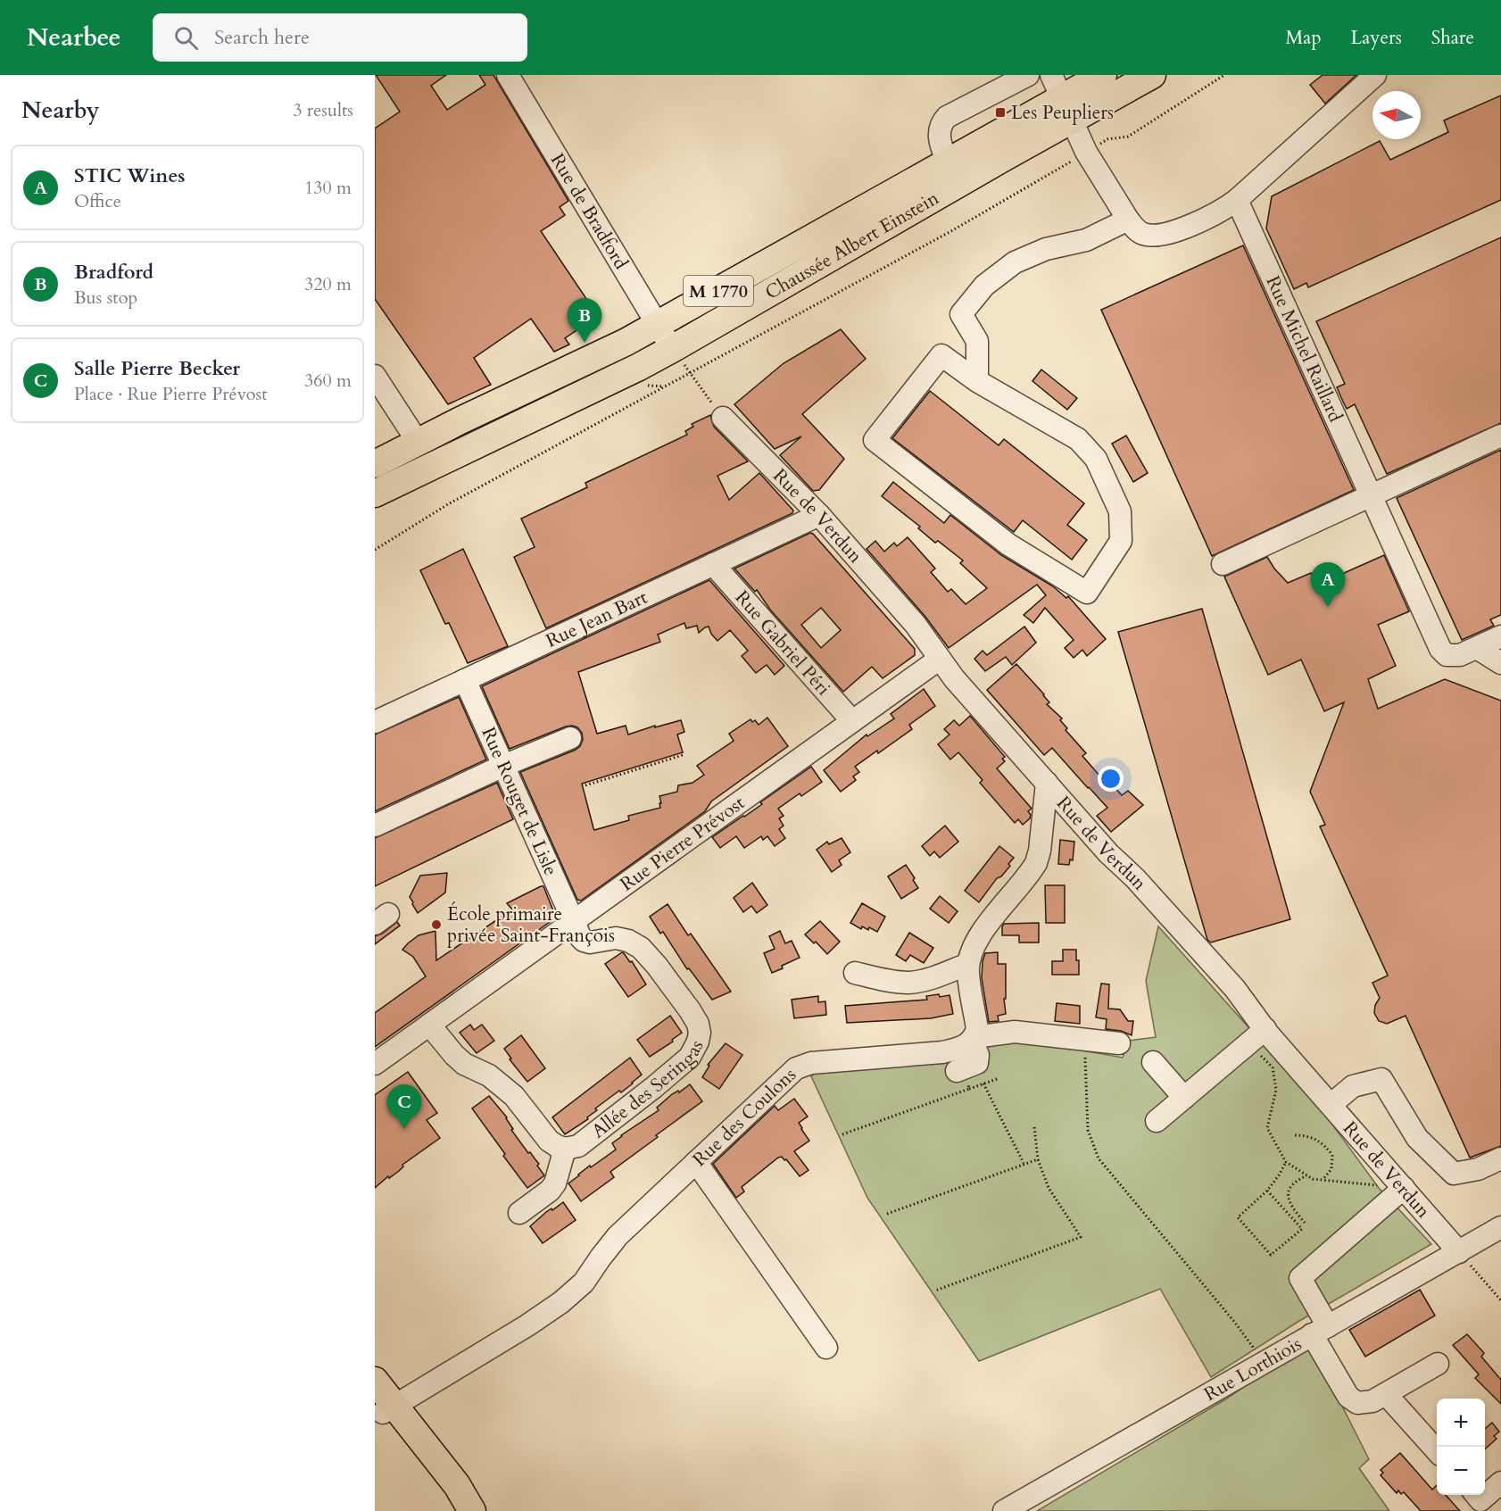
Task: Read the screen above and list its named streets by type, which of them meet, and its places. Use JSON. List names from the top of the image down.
{
  "streets": {
    "main road": ["Chaussée Albert Einstein", "M 1770"],
    "street": [
      "Rue de Bradford",
      "Rue Michel Raillard",
      "Rue de Verdun",
      "Rue Jean Bart",
      "Rue Gabriel Péri",
      "Rue Rouget de Lisle",
      "Rue Pierre Prévost",
      "Allée des Seringas",
      "Rue des Coulons",
      "Rue Lorthiois"
    ]
  },
  "crossings": [
    ["Rue de Bradford", "Chaussée Albert Einstein"],
    ["Rue de Verdun", "Rue Jean Bart"],
    ["Rue de Verdun", "Rue Pierre Prévost"],
    ["Rue de Verdun", "Rue Lorthiois"],
    ["Rue Jean Bart", "Rue Gabriel Péri"],
    ["Rue Jean Bart", "Rue Rouget de Lisle"],
    ["Rue Gabriel Péri", "Rue Pierre Prévost"],
    ["Rue Rouget de Lisle", "Rue Pierre Prévost"],
    ["Rue Rouget de Lisle", "Allée des Seringas"],
    ["Rue Pierre Prévost", "Allée des Seringas"]
  ],
  "places": {
    "transit": ["Les Peupliers"],
    "other": ["École primaire privée Saint-François"]
  },
  "north": "left",
  "page": {
    "header": "Nearbee",
    "search": "Search here",
    "nav": ["Map", "Layers", "Share"],
    "heading": ["Nearby", "3 results"],
    "list": [
      {
        "mark": "A",
        "name": "STIC Wines",
        "note": "Office",
        "value": "130 m"
      },
      {
        "mark": "B",
        "name": "Bradford",
        "note": "Bus stop",
        "value": "320 m"
      },
      {
        "mark": "C",
        "name": "Salle Pierre Becker",
        "note": "Place · Rue Pierre Prévost",
        "value": "360 m"
      }
    ],
    "pins": ["B", "A", "C"],
    "map_buttons": ["+", "−"]
  }
}
